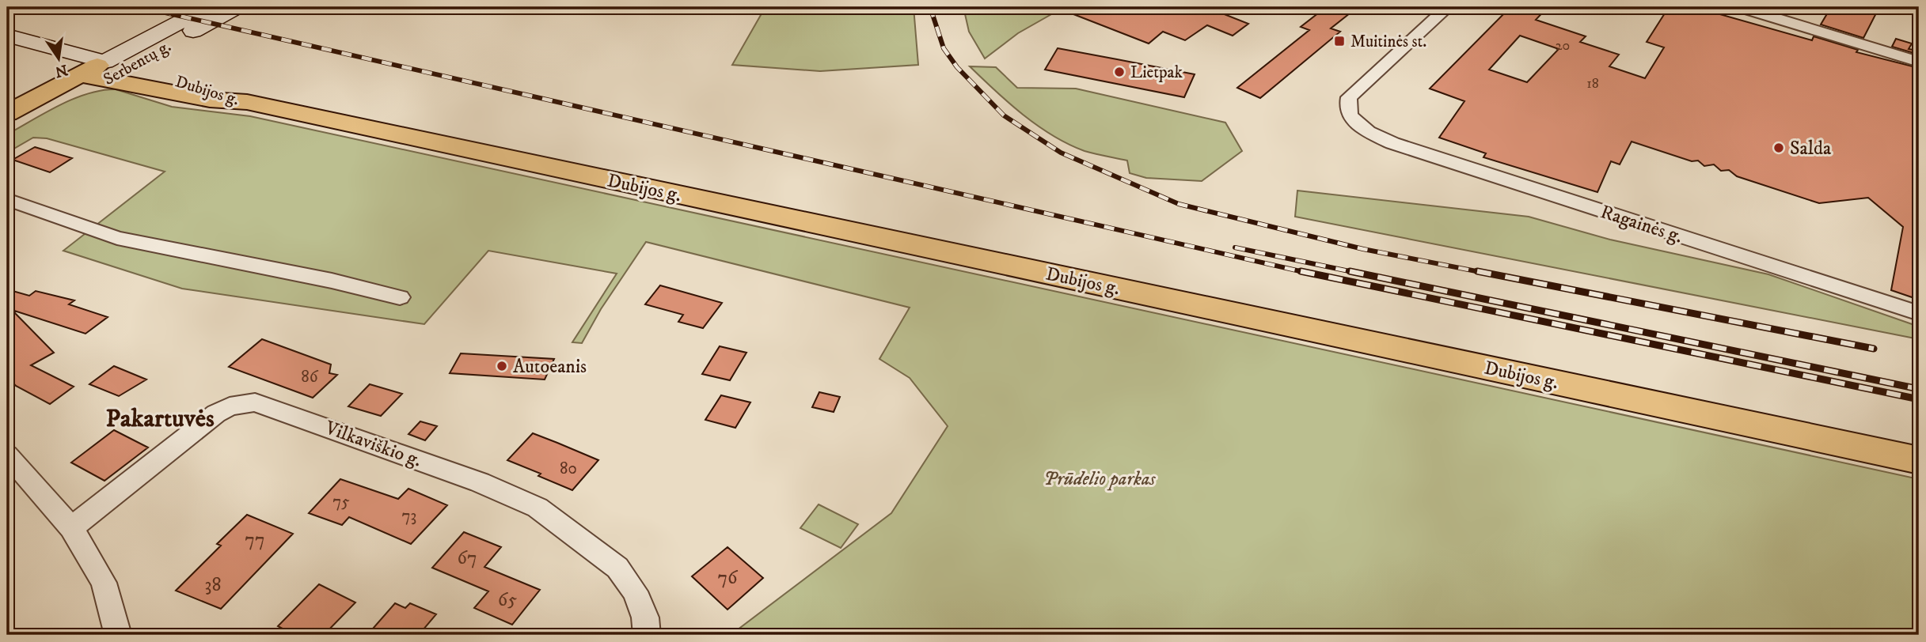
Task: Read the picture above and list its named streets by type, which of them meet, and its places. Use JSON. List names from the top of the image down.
{
  "streets": {
    "main road": ["Serbentų g.", "Dubijos g."],
    "street": ["Ragainės g.", "Vilkaviškio g."]
  },
  "crossings": [
    ["Serbentų g.", "Dubijos g."]
  ],
  "districts": ["Pakartuvės"],
  "parks": ["Prūdelio parkas"],
  "places": {
    "transit": ["Muitinės st."],
    "other": ["Lietpak", "Salda", "Autoeanis"]
  },
  "house_numbers": [
    "20",
    "18",
    "86",
    "80",
    "75",
    "73",
    "77",
    "67",
    "76",
    "38",
    "65"
  ],
  "north": "bottom"
}
